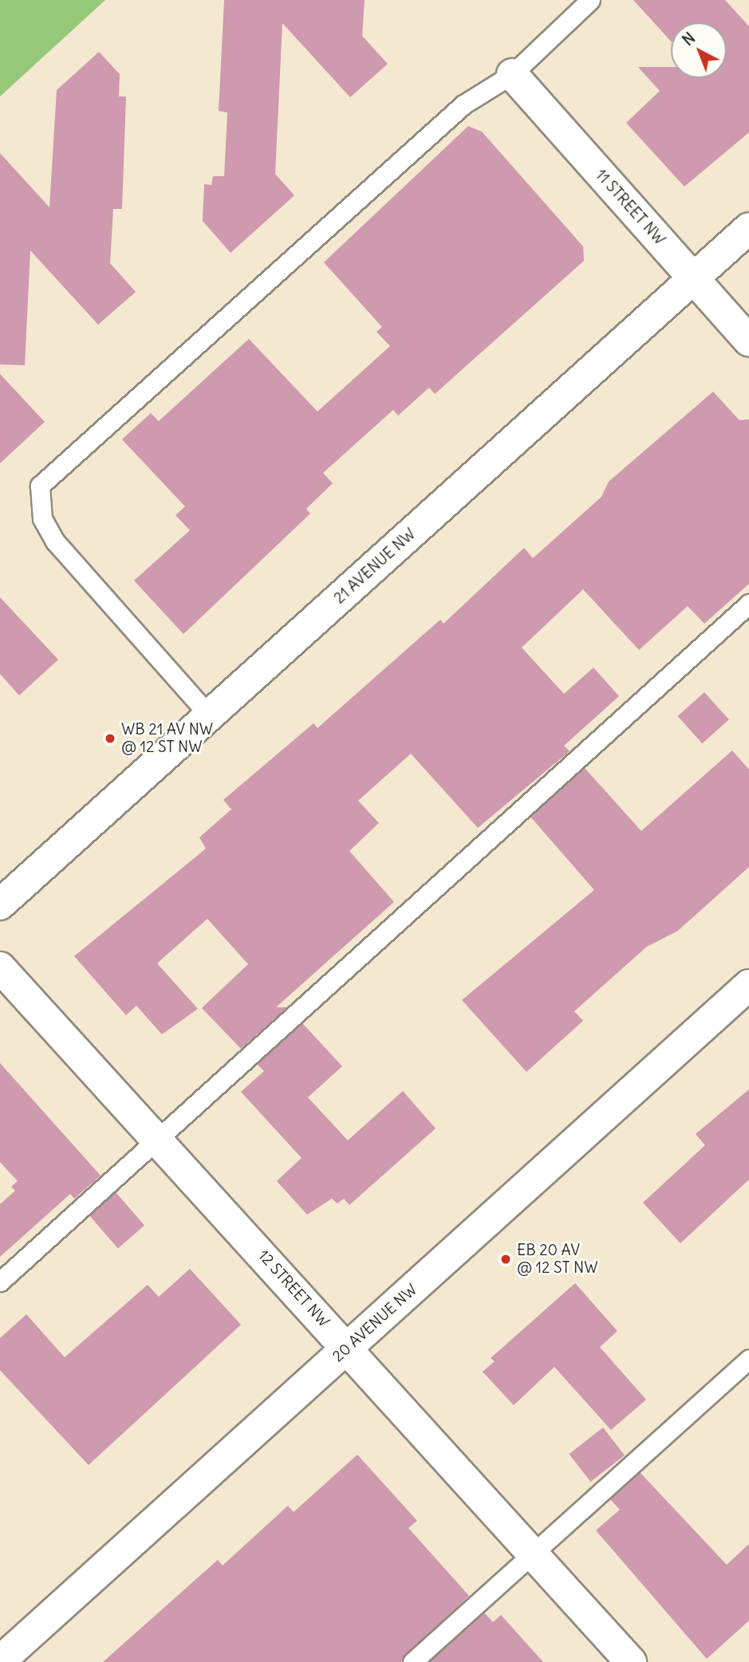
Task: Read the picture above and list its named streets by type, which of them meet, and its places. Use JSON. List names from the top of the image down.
{
  "streets": {
    "street": [
      "11 STREET NW",
      "21 AVENUE NW",
      "12 STREET NW",
      "20 AVENUE NW"
    ]
  },
  "crossings": [
    ["11 STREET NW", "21 AVENUE NW"],
    ["12 STREET NW", "20 AVENUE NW"]
  ],
  "places": ["WB 21 AV NW @ 12 ST NW", "EB 20 AV @ 12 ST NW"],
  "north": "top left"
}
